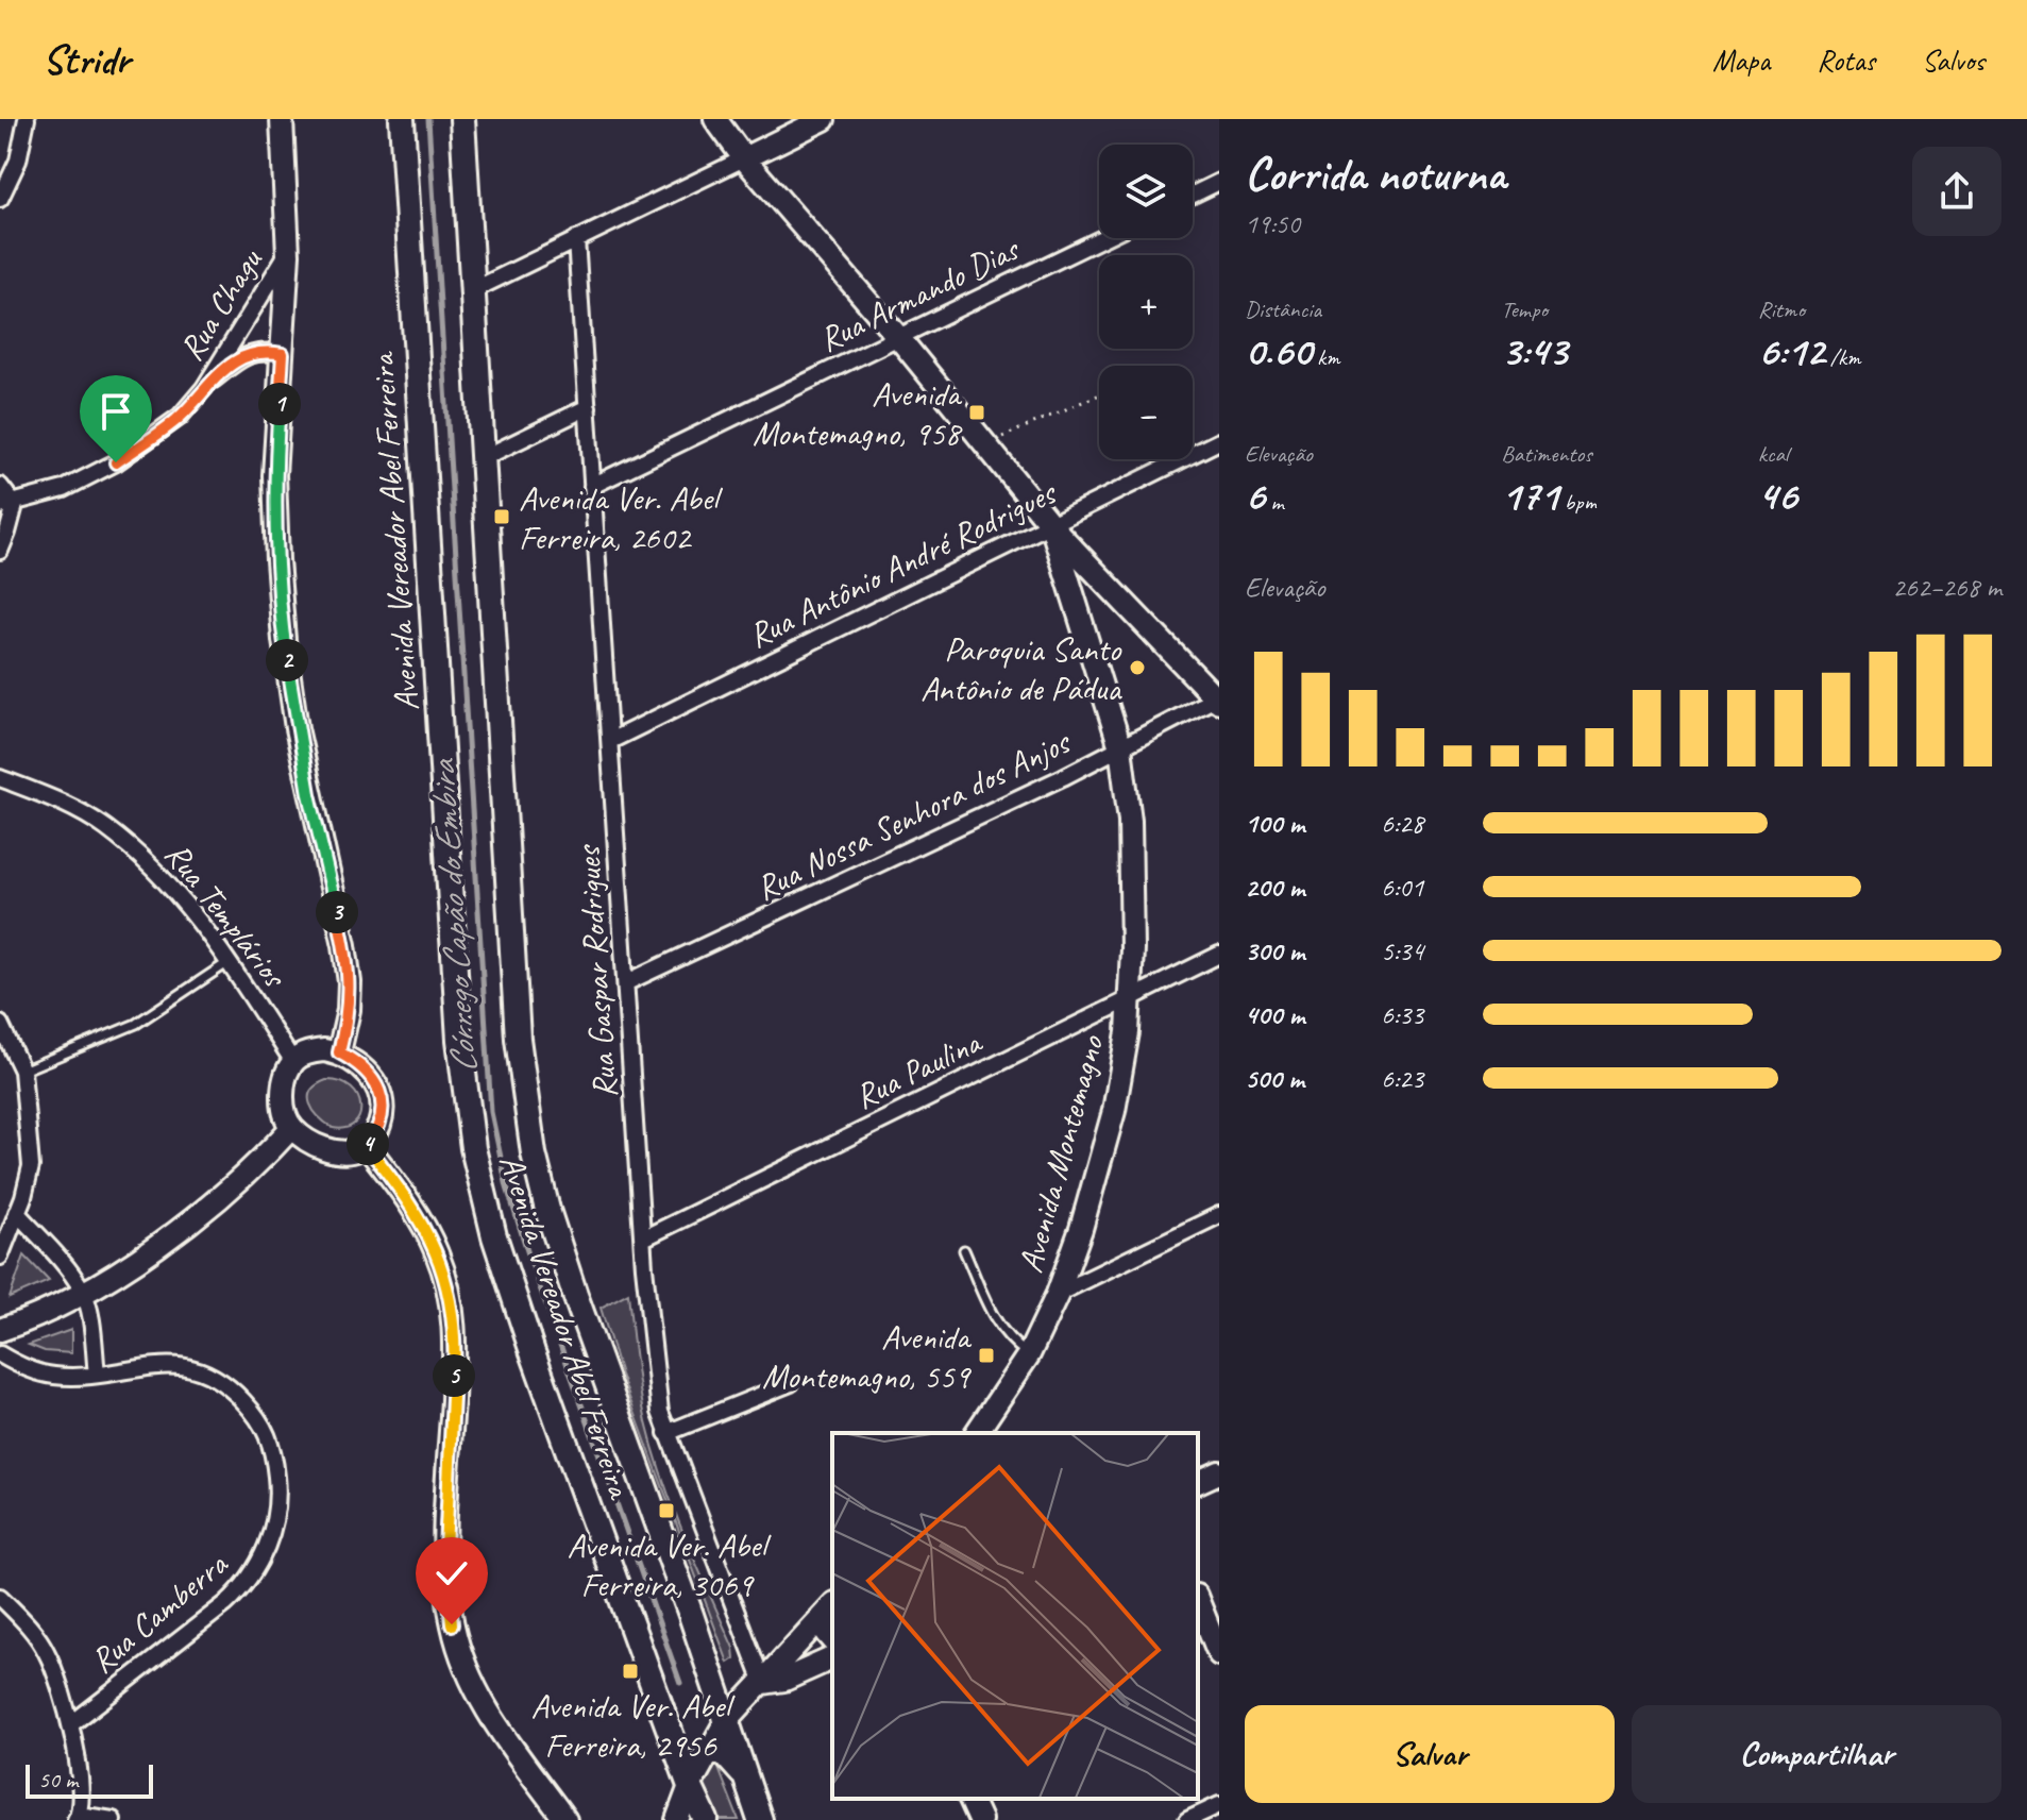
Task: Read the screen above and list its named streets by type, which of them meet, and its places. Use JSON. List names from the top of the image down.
{
  "streets": {
    "main road": ["Avenida Vereador Abel Ferreira"],
    "street": [
      "Rua Armando Dias",
      "Rua Chagu",
      "Rua Antônio André Rodrigues",
      "Rua Nossa Senhora dos Anjos",
      "Rua Templários",
      "Rua Gaspar Rodrigues",
      "Rua Paulina",
      "Avenida Montemagno",
      "Rua Camberra"
    ]
  },
  "crossings": [
    ["Rua Armando Dias", "Rua Gaspar Rodrigues"],
    ["Rua Armando Dias", "Avenida Montemagno"],
    ["Rua Antônio André Rodrigues", "Rua Gaspar Rodrigues"],
    ["Rua Antônio André Rodrigues", "Avenida Montemagno"],
    ["Rua Nossa Senhora dos Anjos", "Rua Gaspar Rodrigues"],
    ["Rua Nossa Senhora dos Anjos", "Avenida Montemagno"],
    ["Rua Gaspar Rodrigues", "Rua Paulina"],
    ["Rua Paulina", "Avenida Montemagno"]
  ],
  "water": ["Córrego Capão do Embira"],
  "places": {
    "transit": [
      "Avenida Montemagno, 958",
      "Avenida Ver. Abel Ferreira, 2602",
      "Avenida Montemagno, 559",
      "Avenida Ver. Abel Ferreira, 3069",
      "Avenida Ver. Abel Ferreira, 2956"
    ],
    "other": ["Paroquia Santo Antônio de Pádua"]
  },
  "scale_bar": "50 m",
  "page": {
    "header": "Stridr",
    "nav": ["Mapa", "Rotas", "Salvos"],
    "heading": ["Corrida noturna", "19:50"],
    "map_buttons": ["+", "−"],
    "stats": [
      ["Distância", "0.60 km"],
      ["Tempo", "3:43"],
      ["Ritmo", "6:12 /km"],
      ["Elevação", "6 m"],
      ["Batimentos", "171 bpm"],
      ["kcal", "46"]
    ],
    "pins": [
      "1",
      "2",
      "3",
      "4",
      "5"
    ],
    "chart": ["Elevação", "262–268 m"],
    "list": [
      {
        "name": "100 m",
        "note": "6:28"
      },
      {
        "name": "200 m",
        "note": "6:01"
      },
      {
        "name": "300 m",
        "note": "5:34"
      },
      {
        "name": "400 m",
        "note": "6:33"
      },
      {
        "name": "500 m",
        "note": "6:23"
      }
    ],
    "buttons": ["Salvar", "Compartilhar"],
    "scale": "50 m"
  }
}
